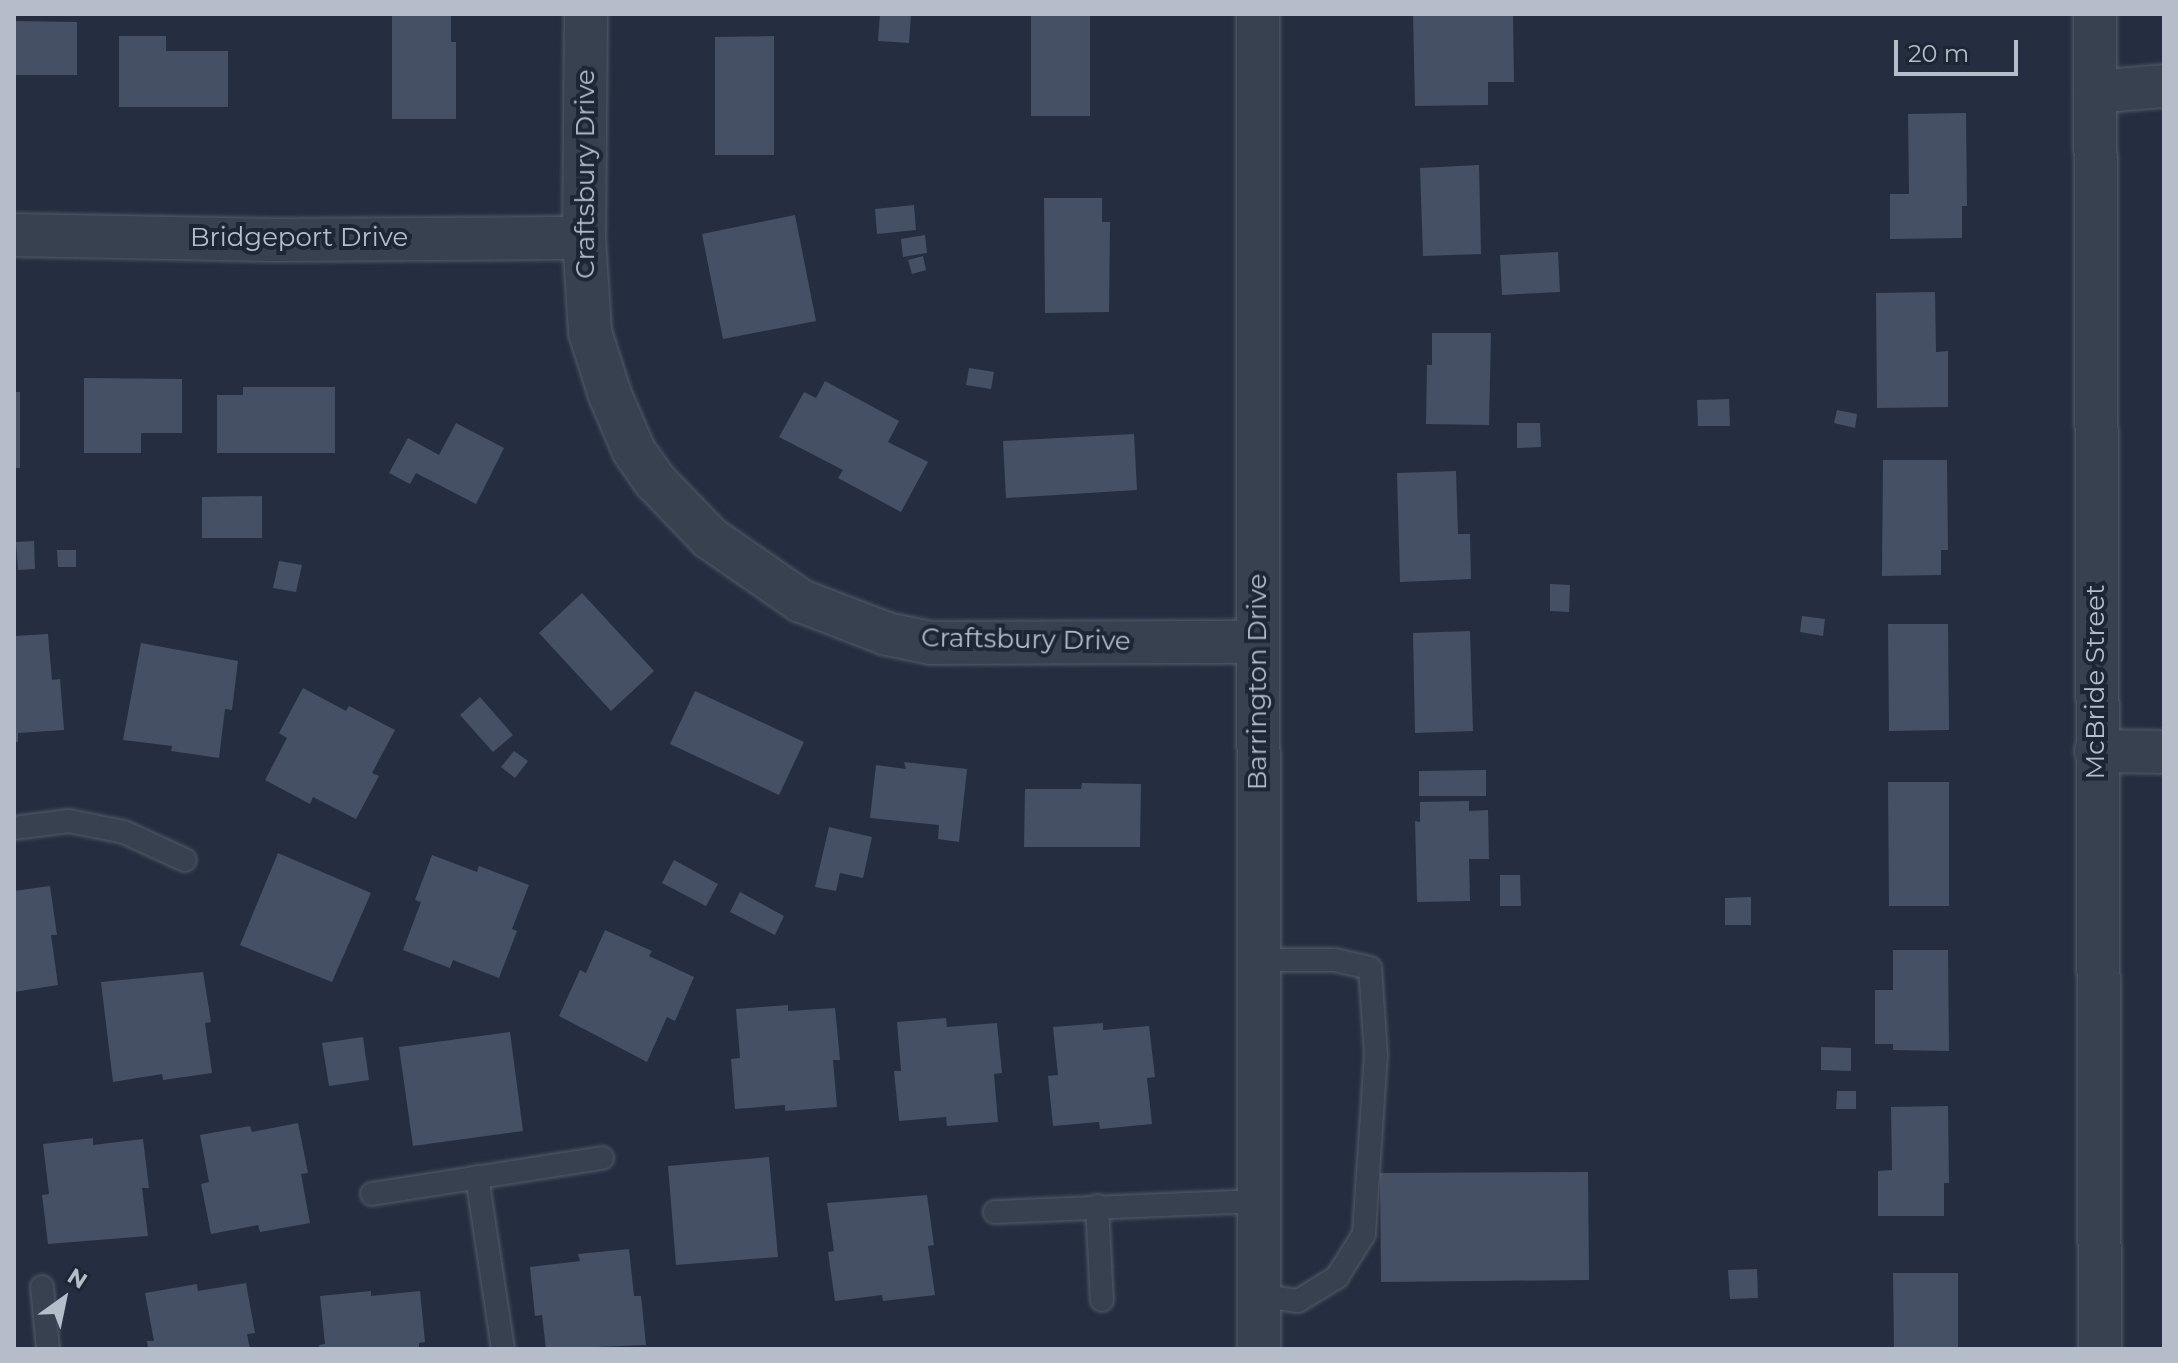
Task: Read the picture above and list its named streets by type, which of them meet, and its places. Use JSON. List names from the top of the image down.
{
  "streets": {
    "street": [
      "Craftsbury Drive",
      "Bridgeport Drive",
      "Barrington Drive",
      "McBride Street"
    ]
  },
  "crossings": [
    ["Craftsbury Drive", "Bridgeport Drive"],
    ["Craftsbury Drive", "Barrington Drive"]
  ],
  "scale_bar": "20 m",
  "north": "top right"
}
